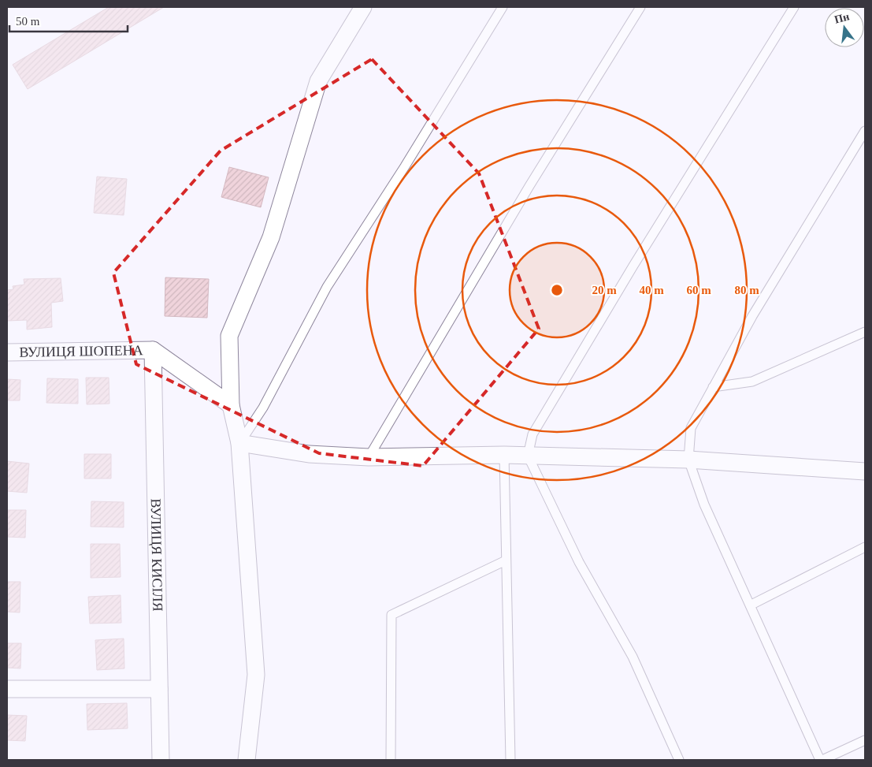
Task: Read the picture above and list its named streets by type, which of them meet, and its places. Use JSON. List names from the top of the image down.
{
  "streets": {
    "street": ["ВУЛИЦЯ ШОПЕНА", "ВУЛИЦЯ КИСІЛЯ"]
  },
  "crossings": [
    ["ВУЛИЦЯ ШОПЕНА", "ВУЛИЦЯ КИСІЛЯ"]
  ],
  "scale_bar": "50 m",
  "north": "top",
  "rings": [
    "20 m",
    "40 m",
    "60 m",
    "80 m"
  ]
}
